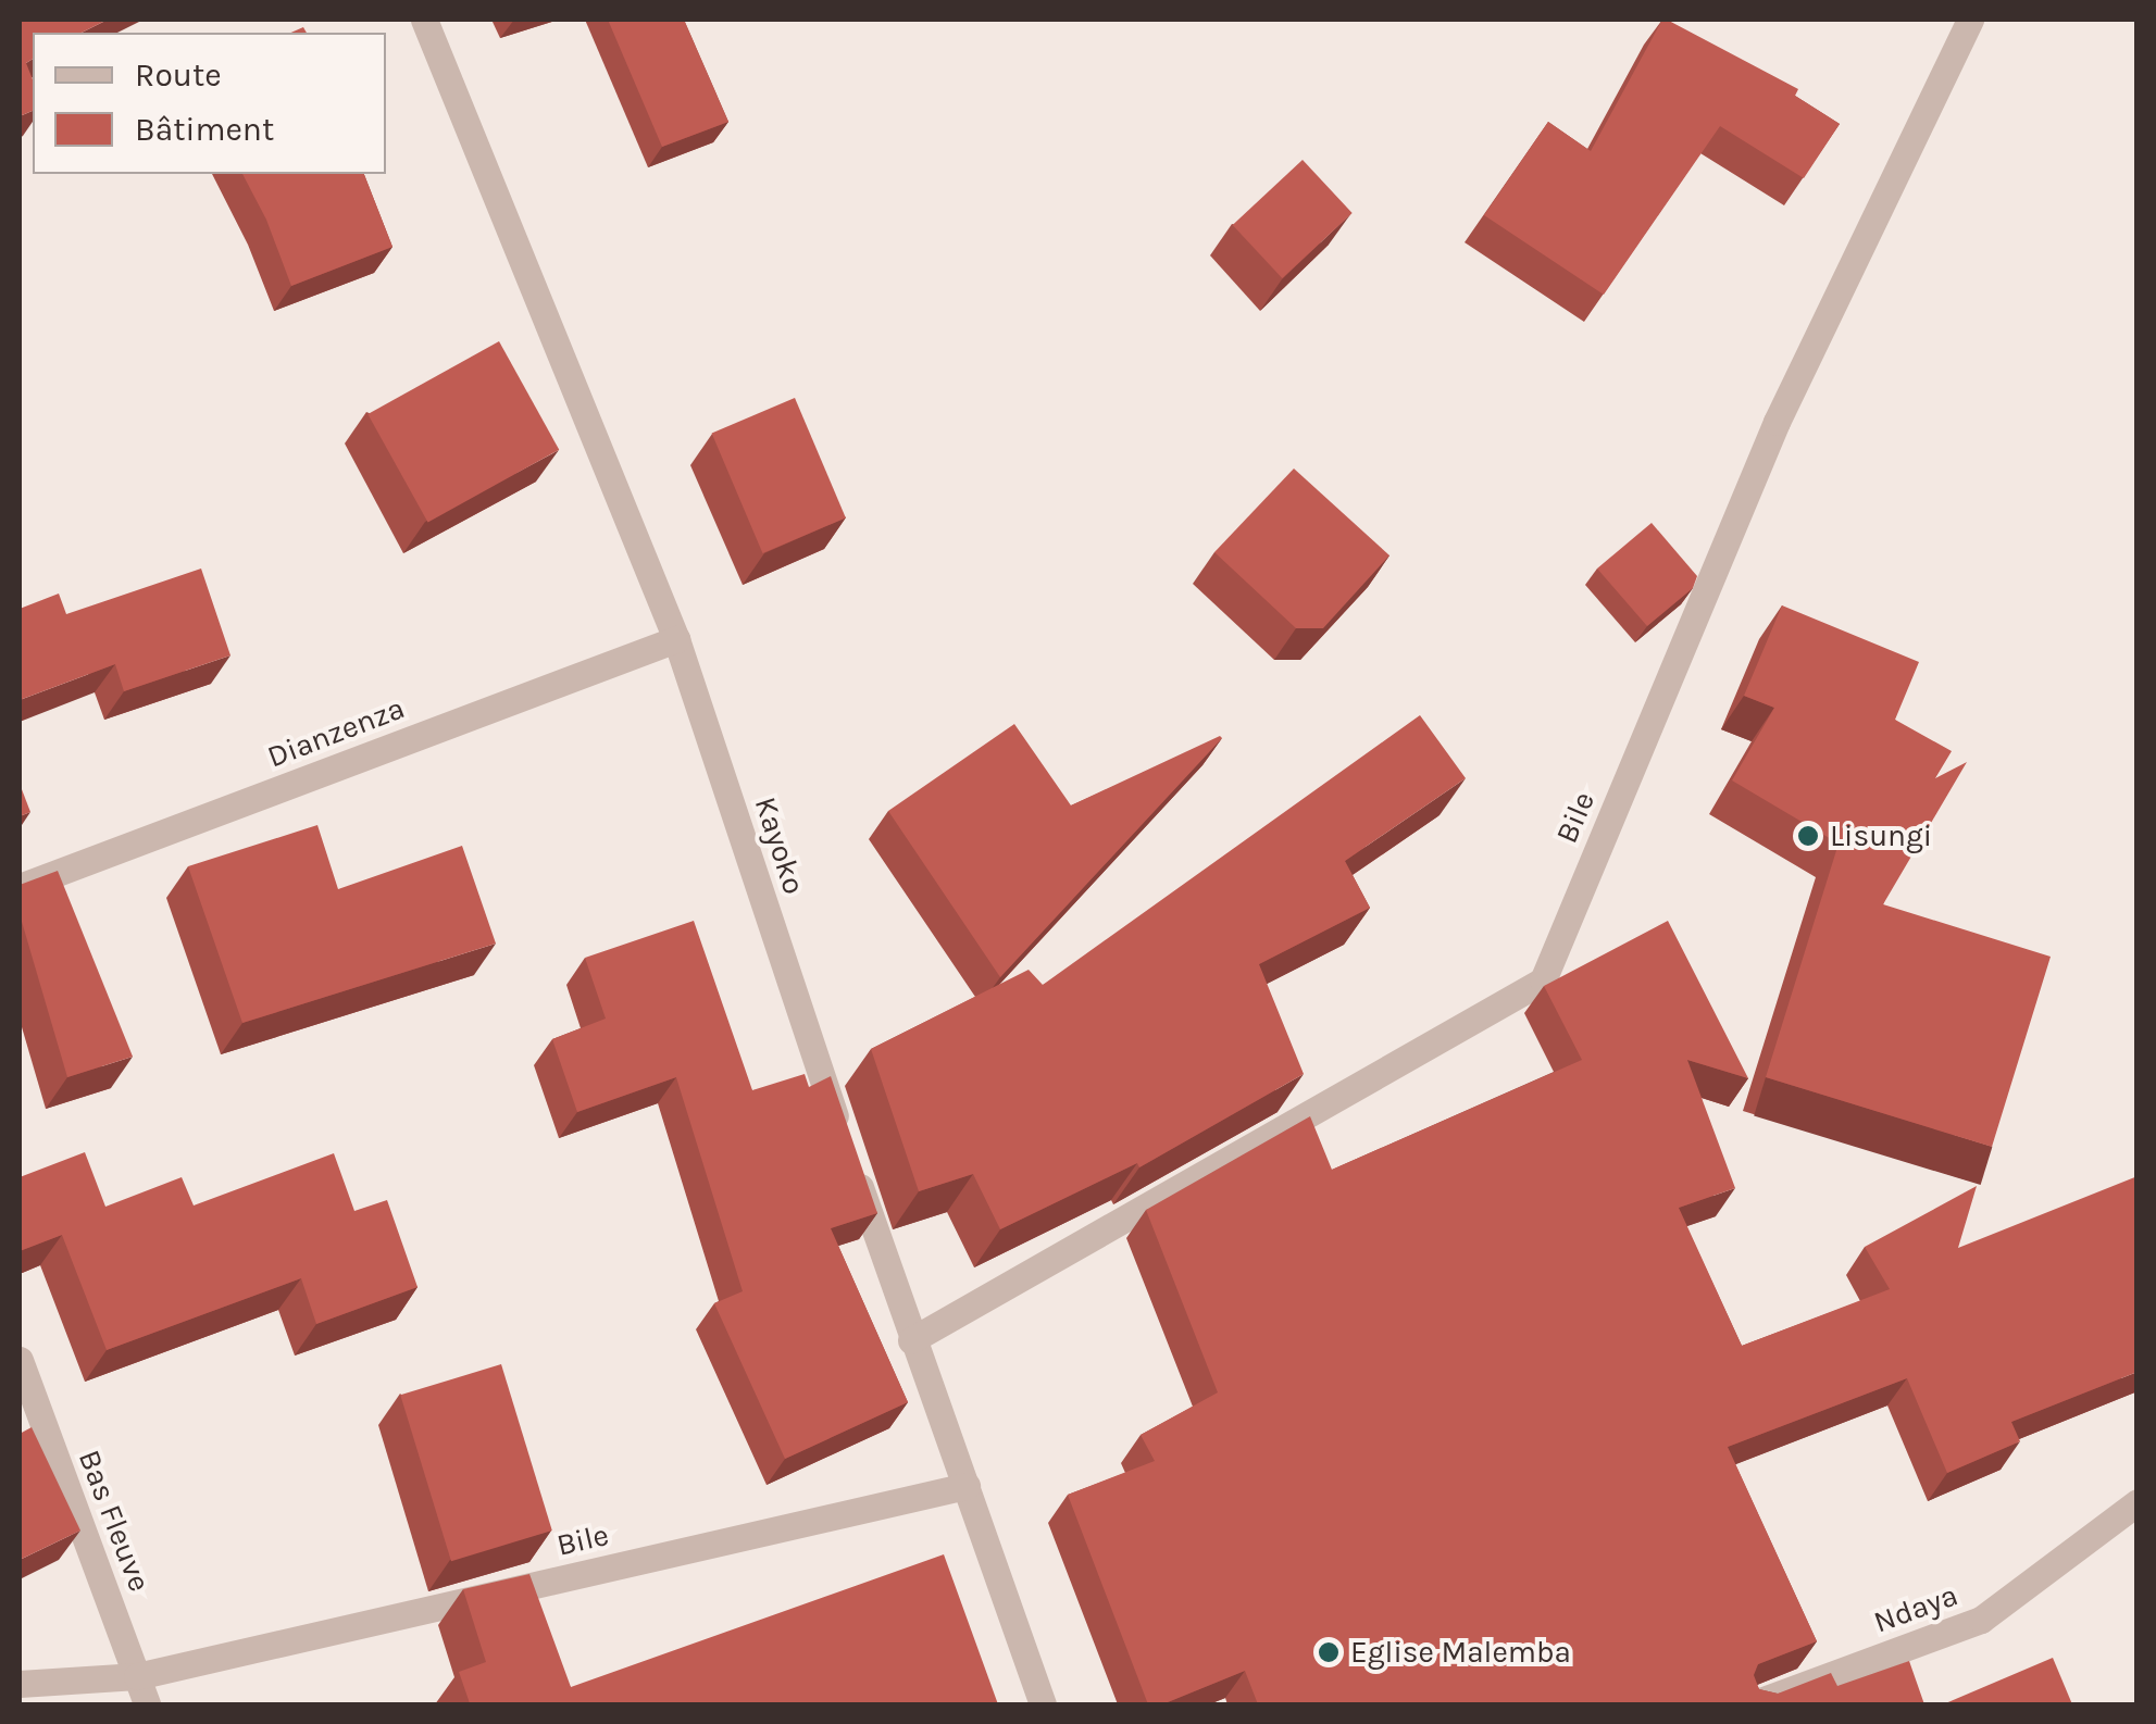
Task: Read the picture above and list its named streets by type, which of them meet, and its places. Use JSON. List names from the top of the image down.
{
  "streets": {
    "street": [
      "Dianzenza",
      "Bile",
      "Kayoko",
      "Bas Fleuve",
      "Ndaya"
    ]
  },
  "crossings": [
    ["Dianzenza", "Kayoko"],
    ["Bile", "Kayoko"],
    ["Bile", "Bas Fleuve"]
  ],
  "places": ["Lisungi", "Eglise Malemba"],
  "legend": ["Route", "Bâtiment"]
}
